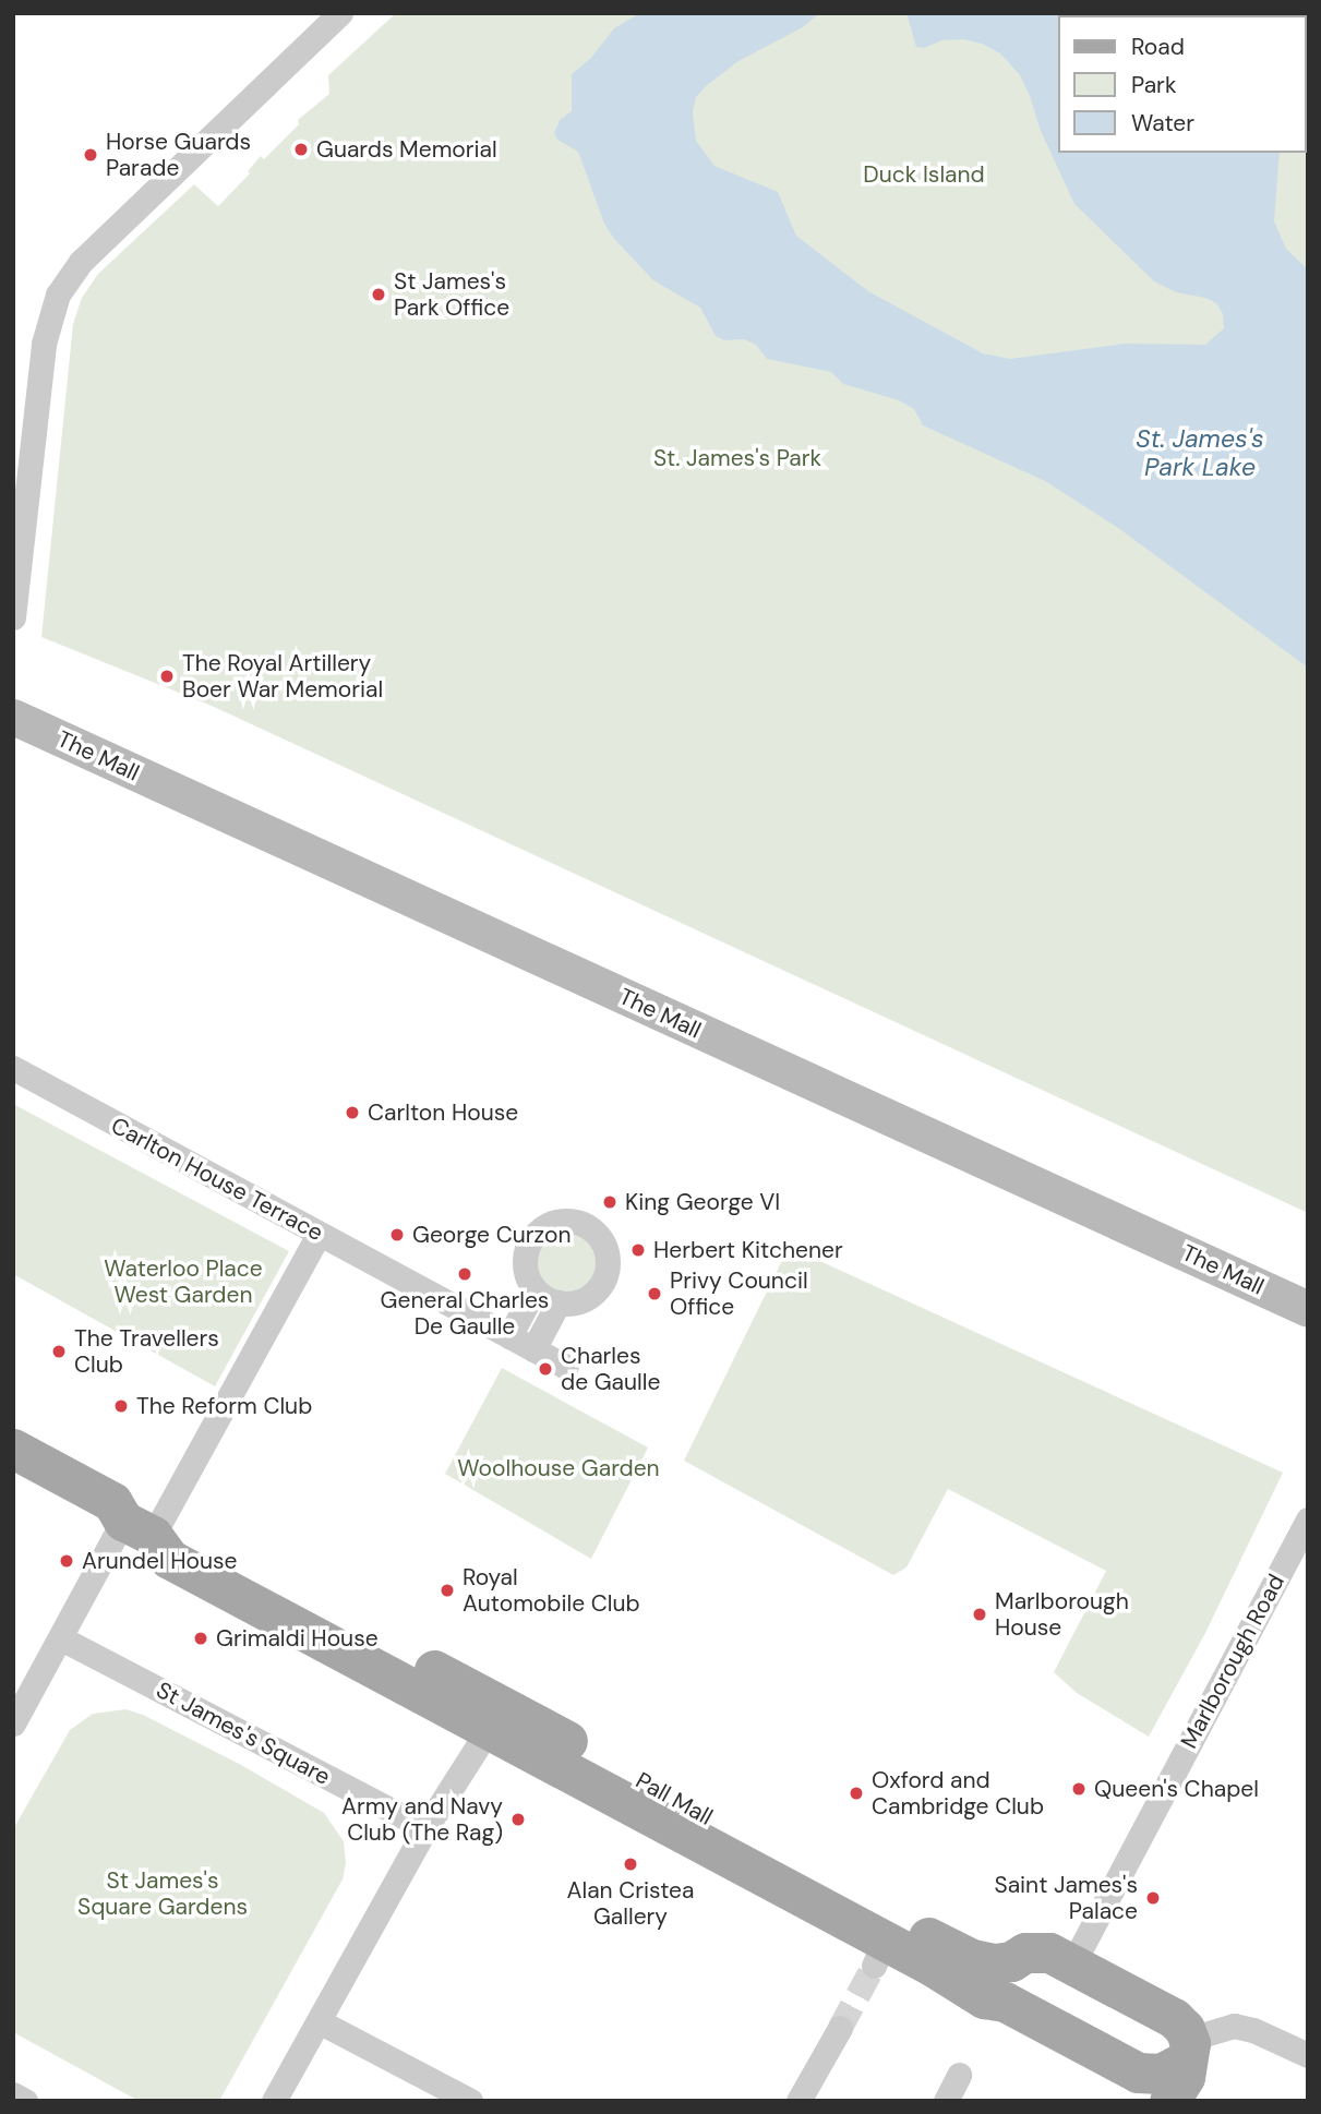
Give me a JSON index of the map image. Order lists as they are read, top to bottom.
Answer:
{
  "streets": {
    "main road": ["Pall Mall"],
    "street": [
      "The Mall",
      "Carlton House Terrace",
      "Marlborough Road",
      "St James's Square"
    ]
  },
  "crossings": [
    ["Marlborough Road", "Pall Mall"]
  ],
  "water": ["St. James's Park Lake"],
  "parks": [
    "Duck Island",
    "St. James's Park",
    "Waterloo Place West Garden",
    "Woolhouse Garden",
    "St James's Square Gardens"
  ],
  "places": [
    "Guards Memorial",
    "Horse Guards Parade",
    "St James's Park Office",
    "The Royal Artillery Boer War Memorial",
    "Carlton House",
    "King George VI",
    "George Curzon",
    "Herbert Kitchener",
    "General Charles De Gaulle",
    "Privy Council Office",
    "The Travellers Club",
    "Charles de Gaulle",
    "The Reform Club",
    "Arundel House",
    "Royal Automobile Club",
    "Marlborough House",
    "Grimaldi House",
    "Queen's Chapel",
    "Oxford and Cambridge Club",
    "Army and Navy Club (The Rag)",
    "Alan Cristea Gallery",
    "Saint James's Palace"
  ],
  "legend": ["Road", "Park", "Water"]
}
